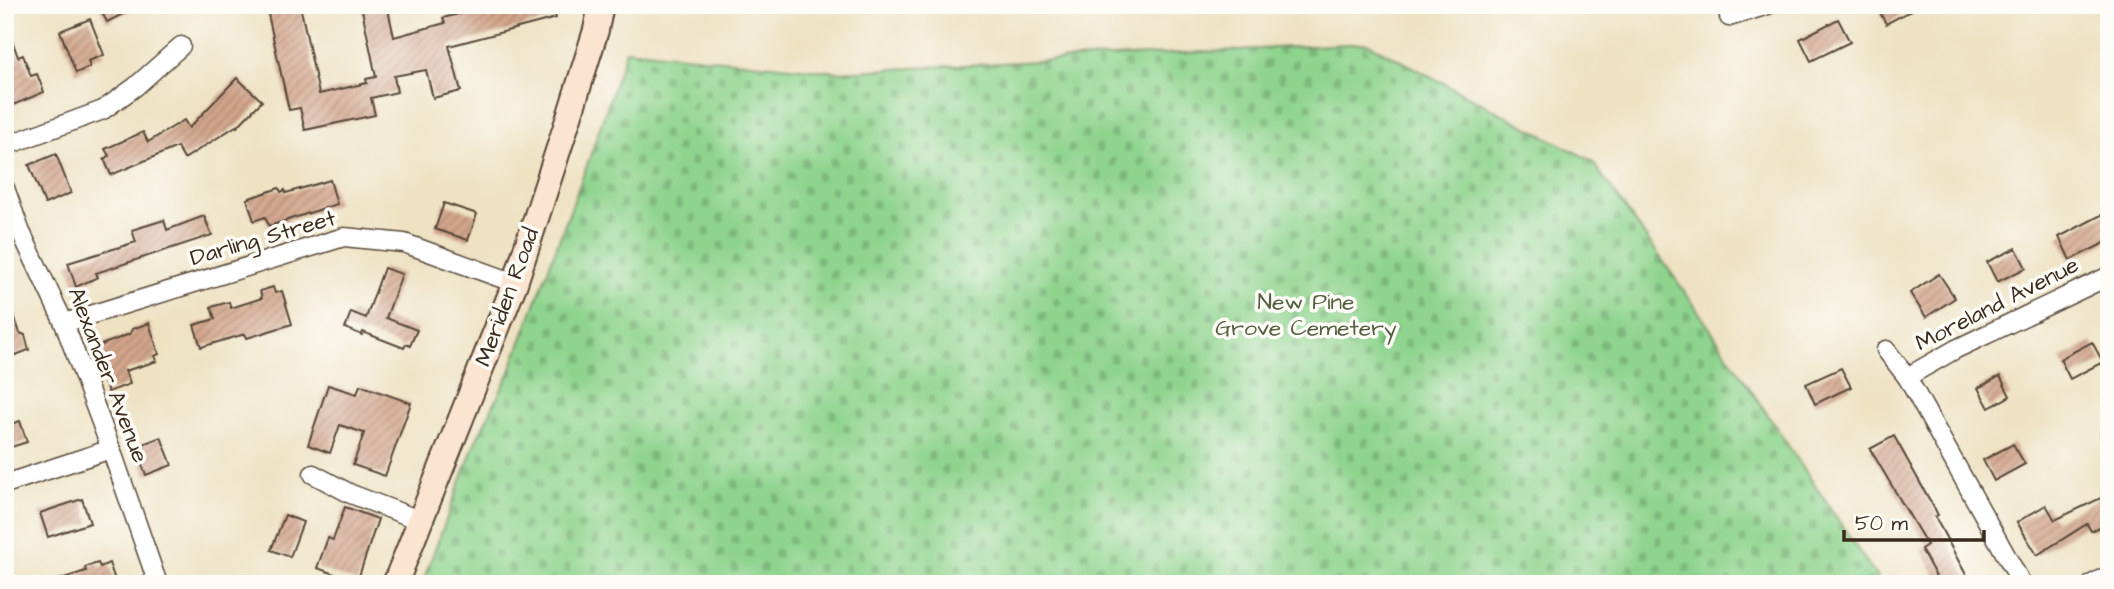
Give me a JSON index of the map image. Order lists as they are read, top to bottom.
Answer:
{
  "streets": {
    "main road": ["Meriden Road"],
    "street": ["Darling Street", "Moreland Avenue", "Alexander Avenue"]
  },
  "crossings": [
    ["Darling Street", "Meriden Road"],
    ["Darling Street", "Alexander Avenue"]
  ],
  "parks": ["New Pine Grove Cemetery"],
  "scale_bar": "50 m"
}
